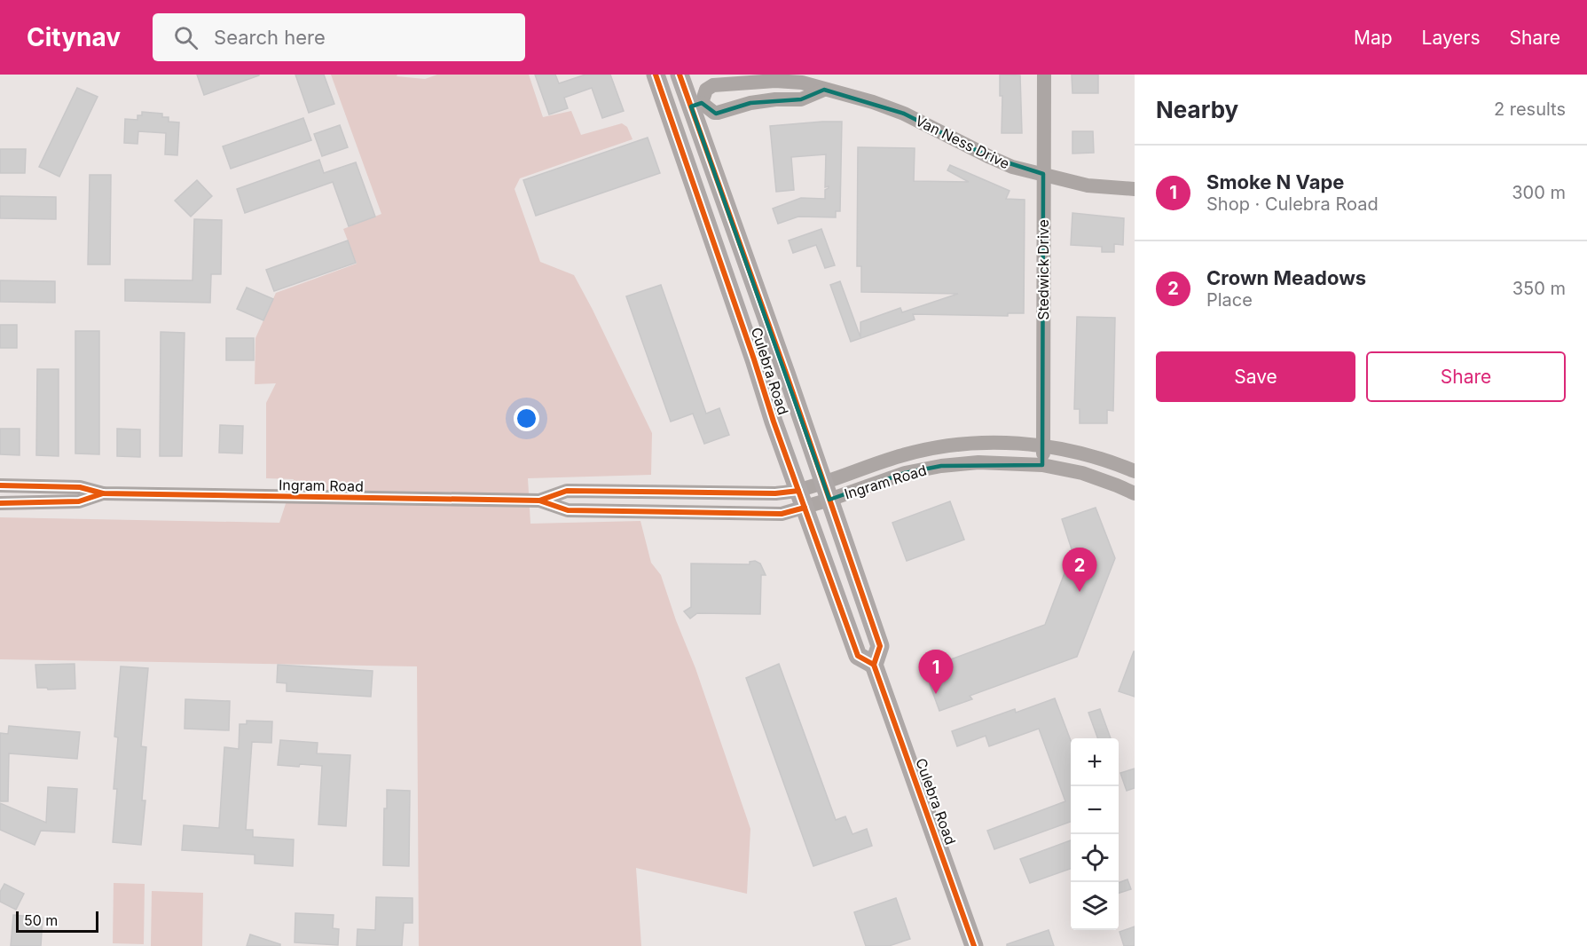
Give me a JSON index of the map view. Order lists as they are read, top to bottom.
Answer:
{
  "streets": {
    "main road": ["Culebra Road"],
    "street": ["Van Ness Drive", "Stedwick Drive", "Ingram Road"]
  },
  "crossings": [
    ["Van Ness Drive", "Stedwick Drive"],
    ["Van Ness Drive", "Culebra Road"],
    ["Stedwick Drive", "Ingram Road"],
    ["Culebra Road", "Ingram Road"]
  ],
  "scale_bar": "50 m",
  "page": {
    "header": "Citynav",
    "search": "Search here",
    "nav": ["Map", "Layers", "Share"],
    "heading": ["Nearby", "2 results"],
    "list": [
      {
        "mark": "1",
        "name": "Smoke N Vape",
        "note": "Shop · Culebra Road",
        "value": "300 m"
      },
      {
        "mark": "2",
        "name": "Crown Meadows",
        "note": "Place",
        "value": "350 m"
      }
    ],
    "buttons": ["Save", "Share"],
    "pins": ["2", "1"],
    "map_buttons": ["+", "−"],
    "scale": "50 m"
  }
}
